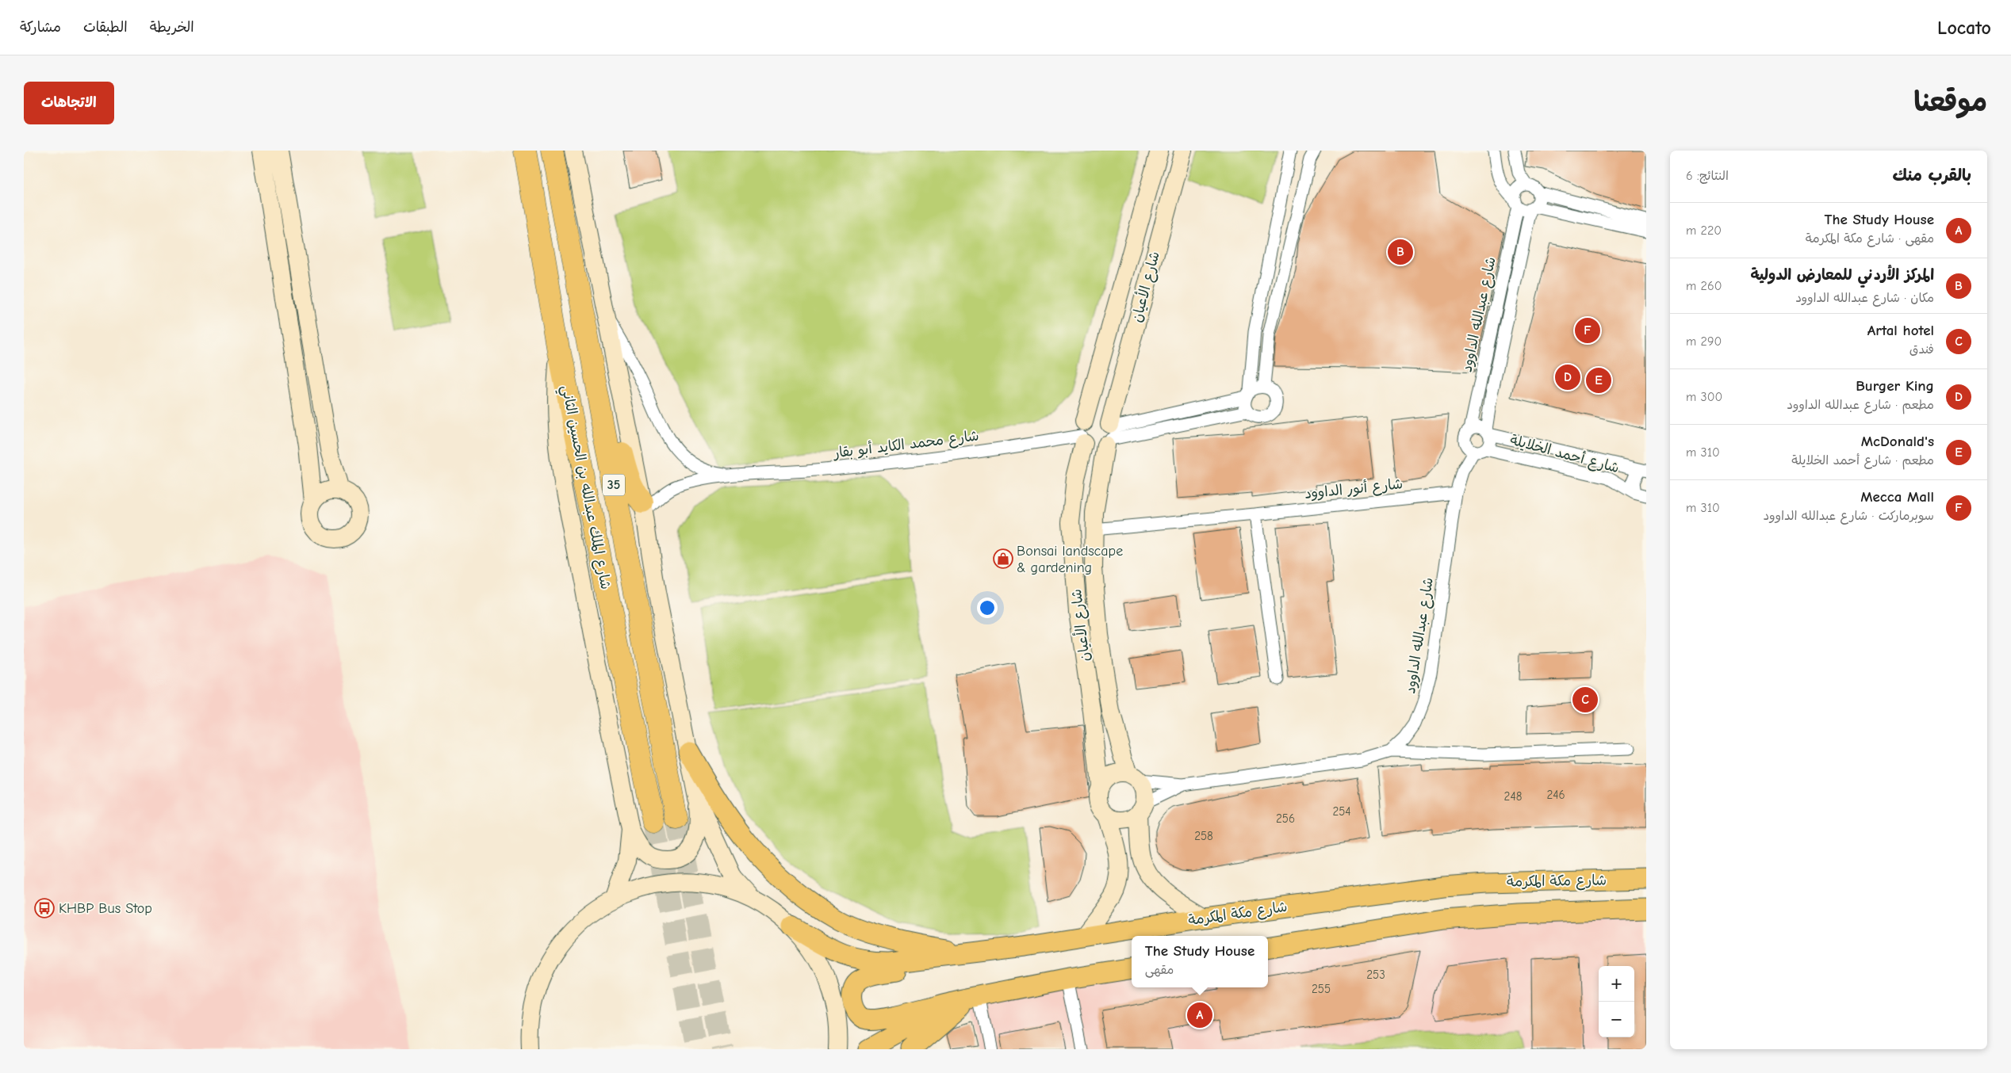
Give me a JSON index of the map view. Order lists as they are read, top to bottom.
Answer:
{
  "streets": {
    "highway": ["35", "شارع الملك عبدالله بن الحسين الثاني"],
    "main road": ["شارع مكة المكرمة"],
    "street": [
      "شارع الأعيان",
      "شارع عبدالله الداوود",
      "شارع محمد الكايد أبو بقار",
      "شارع أحمد الخلايلة",
      "شارع أنور الداوود"
    ]
  },
  "crossings": [
    ["شارع الأعيان", "شارع عبدالله الداوود"],
    ["شارع الأعيان", "شارع محمد الكايد أبو بقار"],
    ["شارع الأعيان", "شارع أنور الداوود"],
    ["شارع عبدالله الداوود", "شارع أحمد الخلايلة"],
    ["شارع عبدالله الداوود", "شارع أنور الداوود"]
  ],
  "places": {
    "shop": ["Bonsai landscape & gardening"],
    "bus stop": ["KHBP Bus Stop"]
  },
  "house_numbers": [
    "246",
    "248",
    "254",
    "256",
    "258",
    "253",
    "255"
  ],
  "page": {
    "header": "Locato",
    "nav": ["الخريطة", "الطبقات", "مشاركة"],
    "title": "موقعنا",
    "buttons": "الاتجاهات",
    "heading": ["بالقرب منك", "النتائج: 6"],
    "list": [
      {
        "mark": "A",
        "name": "The Study House",
        "note": "مقهى · شارع مكة المكرمة",
        "value": "220 m"
      },
      {
        "mark": "B",
        "name": "المركز الأردني للمعارض الدولية",
        "note": "مكان · شارع عبدالله الداوود",
        "value": "260 m"
      },
      {
        "mark": "C",
        "name": "Artal hotel",
        "note": "فندق",
        "value": "290 m"
      },
      {
        "mark": "D",
        "name": "Burger King",
        "note": "مطعم · شارع عبدالله الداوود",
        "value": "300 m"
      },
      {
        "mark": "E",
        "name": "McDonald's",
        "note": "مطعم · شارع أحمد الخلايلة",
        "value": "310 m"
      },
      {
        "mark": "F",
        "name": "Mecca Mall",
        "note": "سوبرماركت · شارع عبدالله الداوود",
        "value": "310 m"
      }
    ],
    "pins": [
      "B",
      "F",
      "D",
      "E",
      "C",
      "A"
    ],
    "popup": ["The Study House", "مقهى"],
    "map_buttons": ["+", "−"]
  }
}
